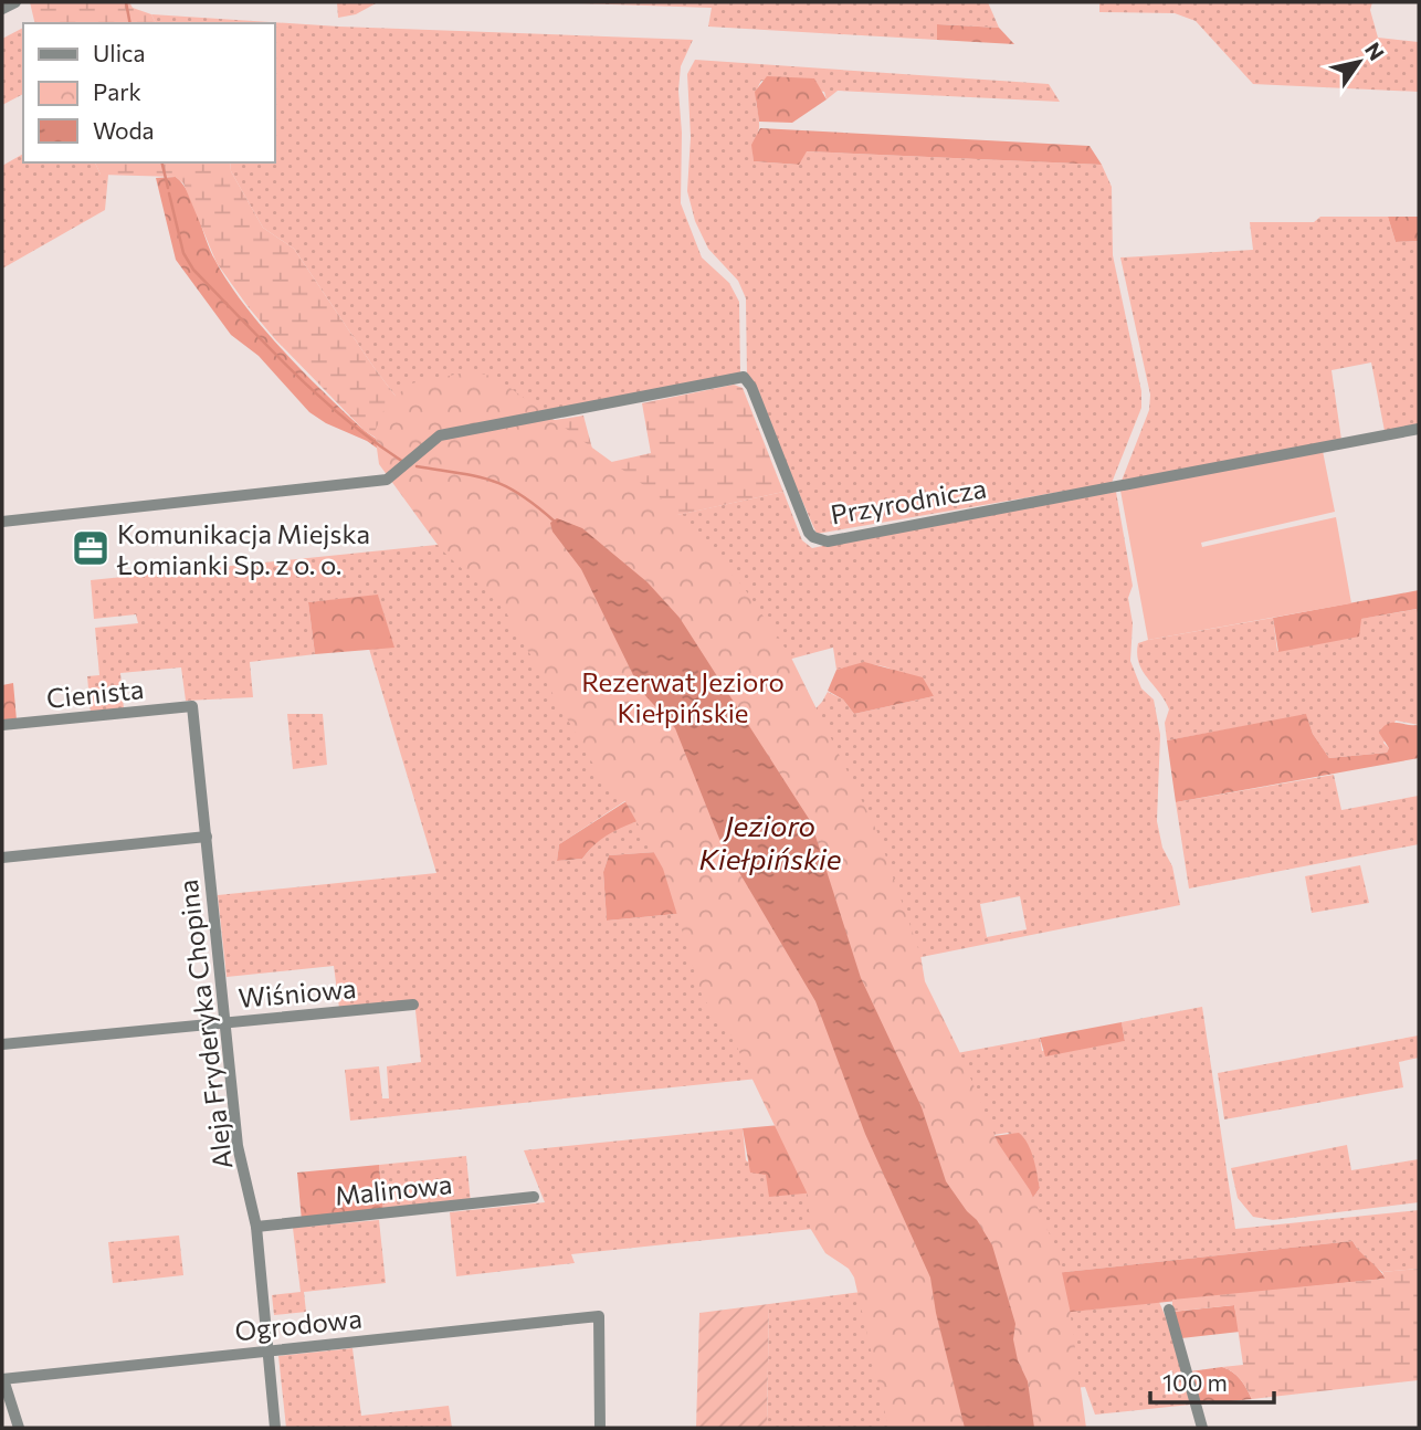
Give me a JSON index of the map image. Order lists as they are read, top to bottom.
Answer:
{
  "streets": {
    "street": [
      "Przyrodnicza",
      "Cienista",
      "Wiśniowa",
      "Aleja Fryderyka Chopina",
      "Malinowa",
      "Ogrodowa"
    ]
  },
  "crossings": [
    ["Cienista", "Aleja Fryderyka Chopina"],
    ["Wiśniowa", "Aleja Fryderyka Chopina"],
    ["Aleja Fryderyka Chopina", "Malinowa"],
    ["Aleja Fryderyka Chopina", "Ogrodowa"]
  ],
  "water": ["Jezioro Kiełpińskie"],
  "parks": ["Rezerwat Jezioro Kiełpińskie"],
  "places": {
    "office": ["Komunikacja Miejska Łomianki Sp. z o. o."]
  },
  "legend": ["Ulica", "Park", "Woda"],
  "scale_bar": "100 m",
  "north": "top right"
}
